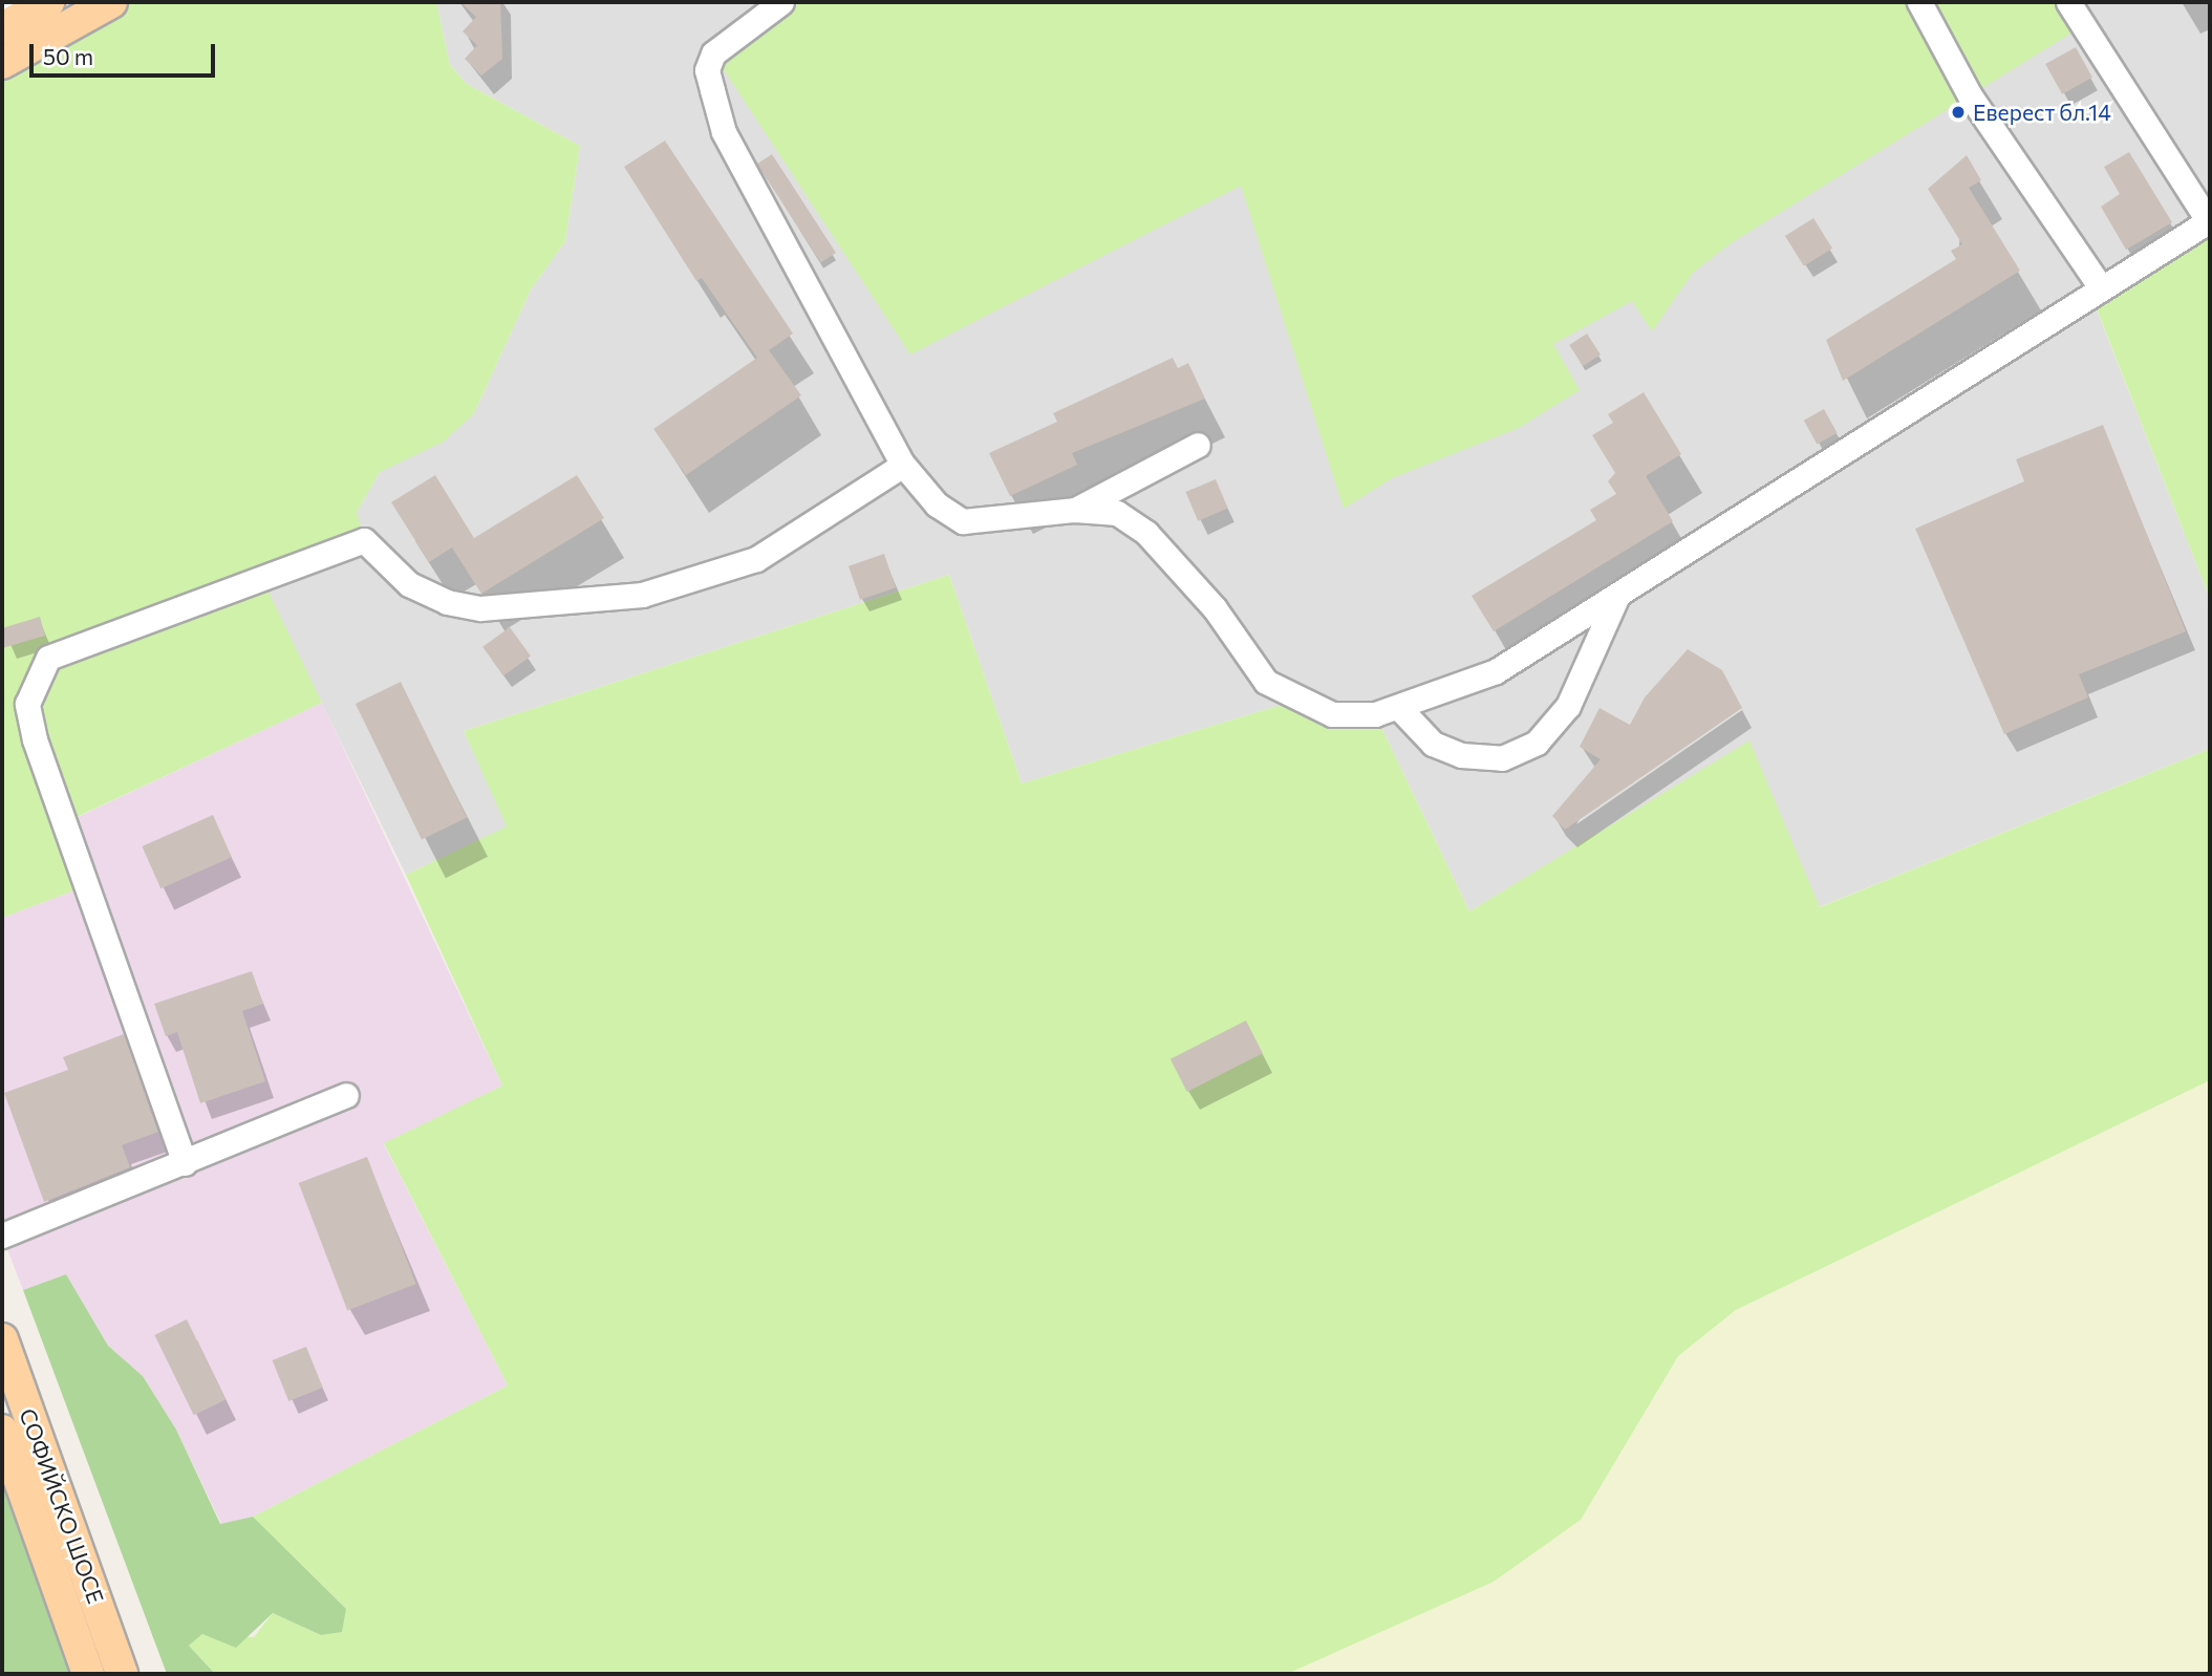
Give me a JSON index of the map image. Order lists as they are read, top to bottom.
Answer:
{
  "streets": {
    "main road": ["СОФИЙСКО ШОСЕ"]
  },
  "places": ["Еверест бл.14"],
  "scale_bar": "50 m"
}
